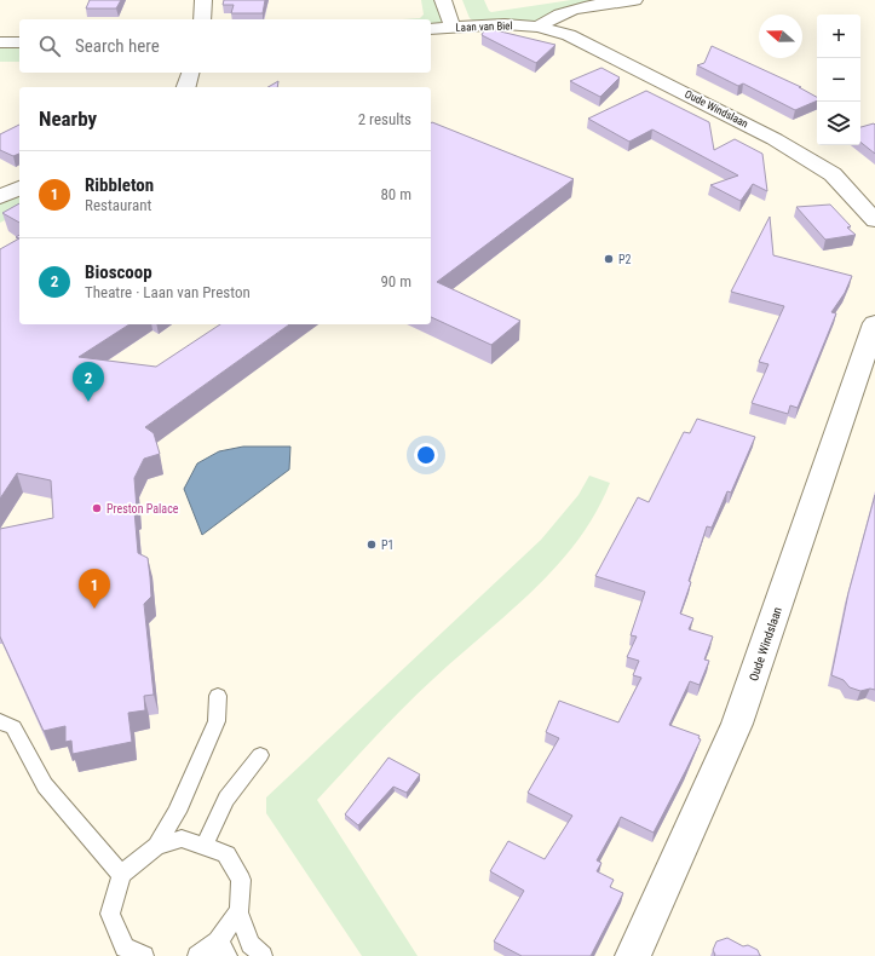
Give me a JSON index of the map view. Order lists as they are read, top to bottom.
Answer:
{
  "streets": {
    "street": ["Laan van Biel", "Oude Windslaan"]
  },
  "crossings": [
    ["Laan van Biel", "Oude Windslaan"]
  ],
  "places": ["P2", "Preston Palace", "P1"],
  "north": "left",
  "page": {
    "map_buttons": ["+", "−"],
    "search": "Search here",
    "heading": ["Nearby", "2 results"],
    "list": [
      {
        "mark": "1",
        "name": "Ribbleton",
        "note": "Restaurant",
        "value": "80 m"
      },
      {
        "mark": "2",
        "name": "Bioscoop",
        "note": "Theatre · Laan van Preston",
        "value": "90 m"
      }
    ],
    "pins": ["2", "1"]
  }
}
